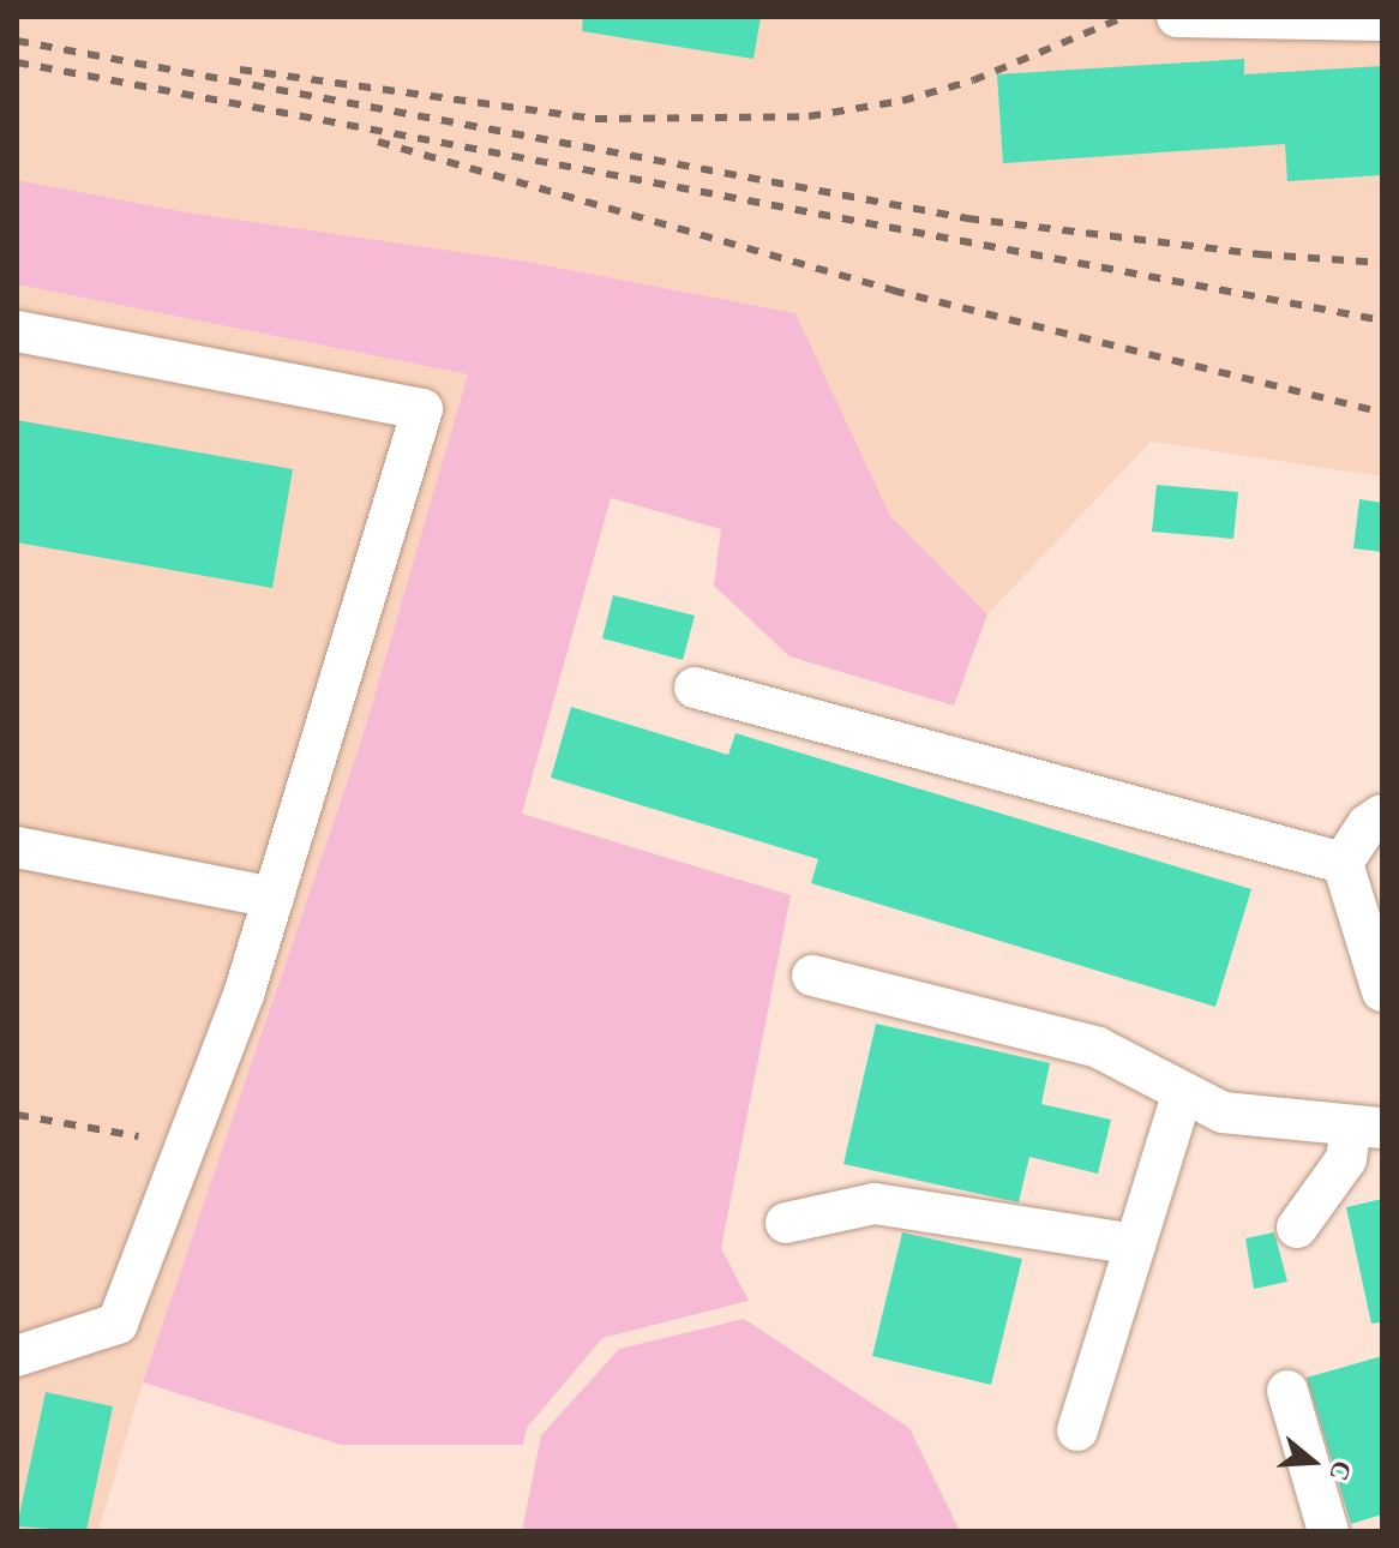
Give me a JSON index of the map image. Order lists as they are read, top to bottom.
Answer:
{
  "north": "right"
}
